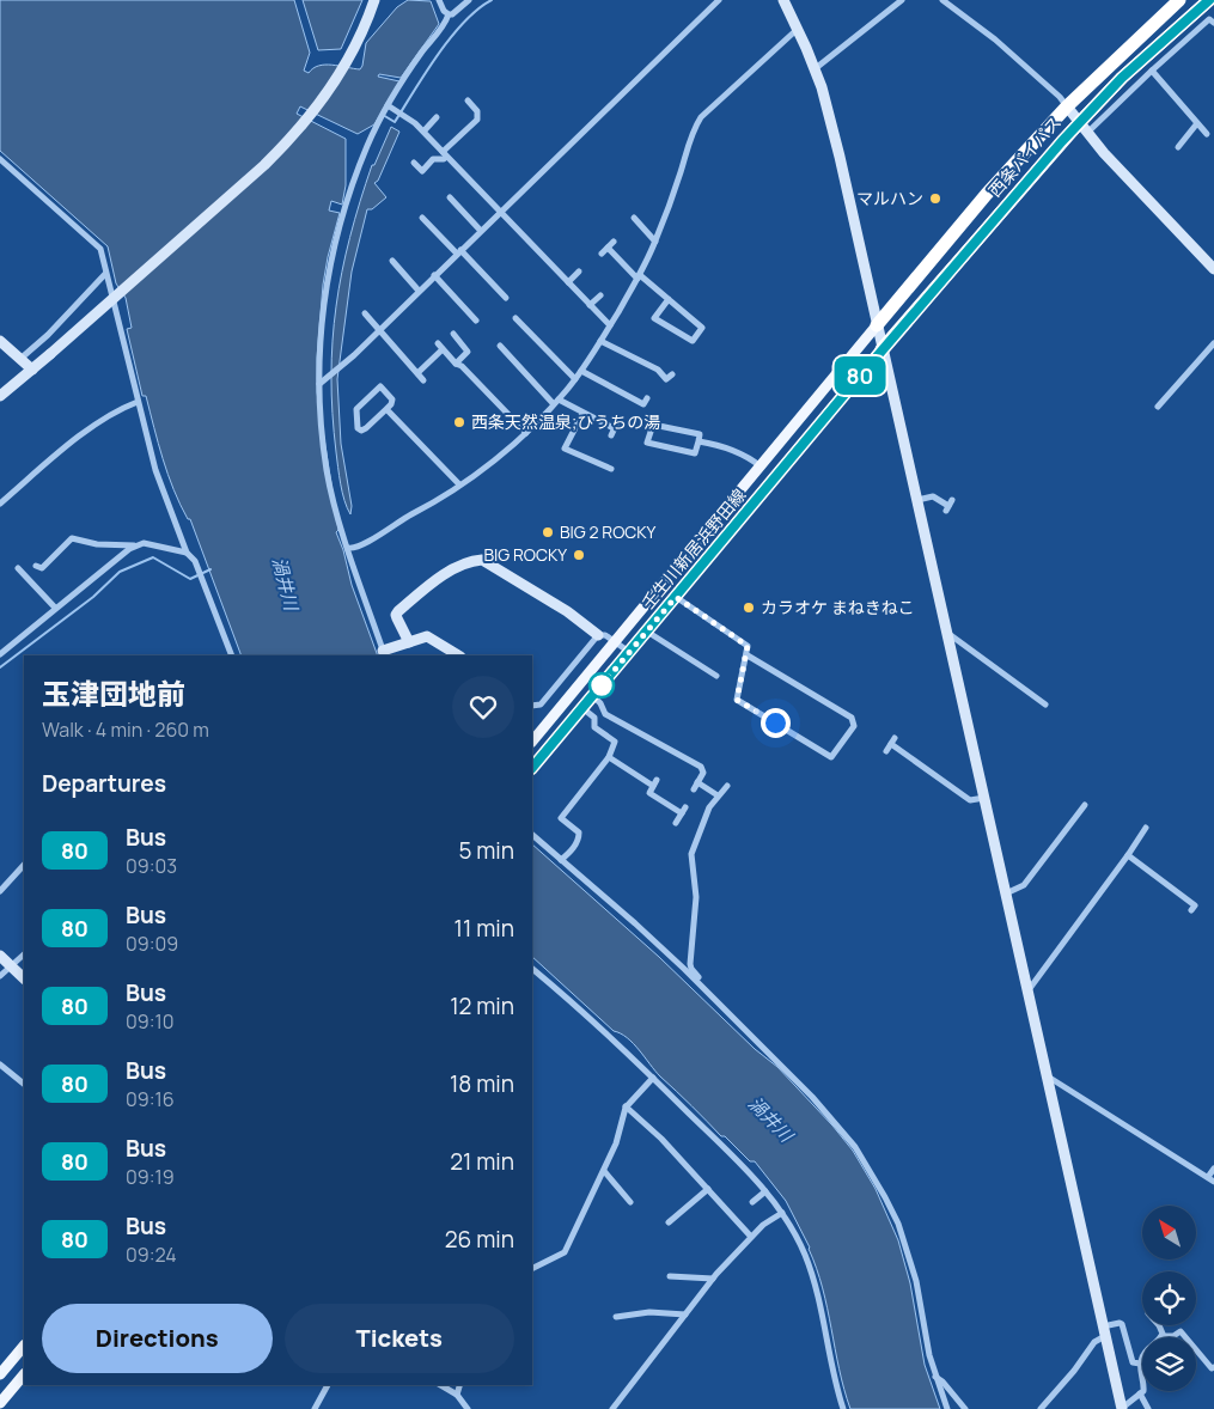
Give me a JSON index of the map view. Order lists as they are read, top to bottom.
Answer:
{
  "streets": {
    "highway": ["西条バイパス"],
    "main road": ["壬生川新居浜野田線"]
  },
  "crossings": [
    ["西条バイパス", "壬生川新居浜野田線"]
  ],
  "water": ["渦井川"],
  "places": [
    "マルハン",
    "西条天然温泉;ひうちの湯",
    "BIG 2 ROCKY",
    "BIG ROCKY",
    "カラオケ まねきねこ"
  ],
  "lines": ["bus line 80"],
  "north": "top left",
  "page": {
    "on_map": "80",
    "heading": [
      ["玉津団地前", "Walk · 4 min · 260 m"],
      "Departures"
    ],
    "list": [
      {
        "mark": "80",
        "name": "Bus",
        "note": "09:03",
        "value": "5 min"
      },
      {
        "mark": "80",
        "name": "Bus",
        "note": "09:09",
        "value": "11 min"
      },
      {
        "mark": "80",
        "name": "Bus",
        "note": "09:10",
        "value": "12 min"
      },
      {
        "mark": "80",
        "name": "Bus",
        "note": "09:16",
        "value": "18 min"
      },
      {
        "mark": "80",
        "name": "Bus",
        "note": "09:19",
        "value": "21 min"
      },
      {
        "mark": "80",
        "name": "Bus",
        "note": "09:24",
        "value": "26 min"
      }
    ],
    "buttons": ["Directions", "Tickets"]
  }
}
